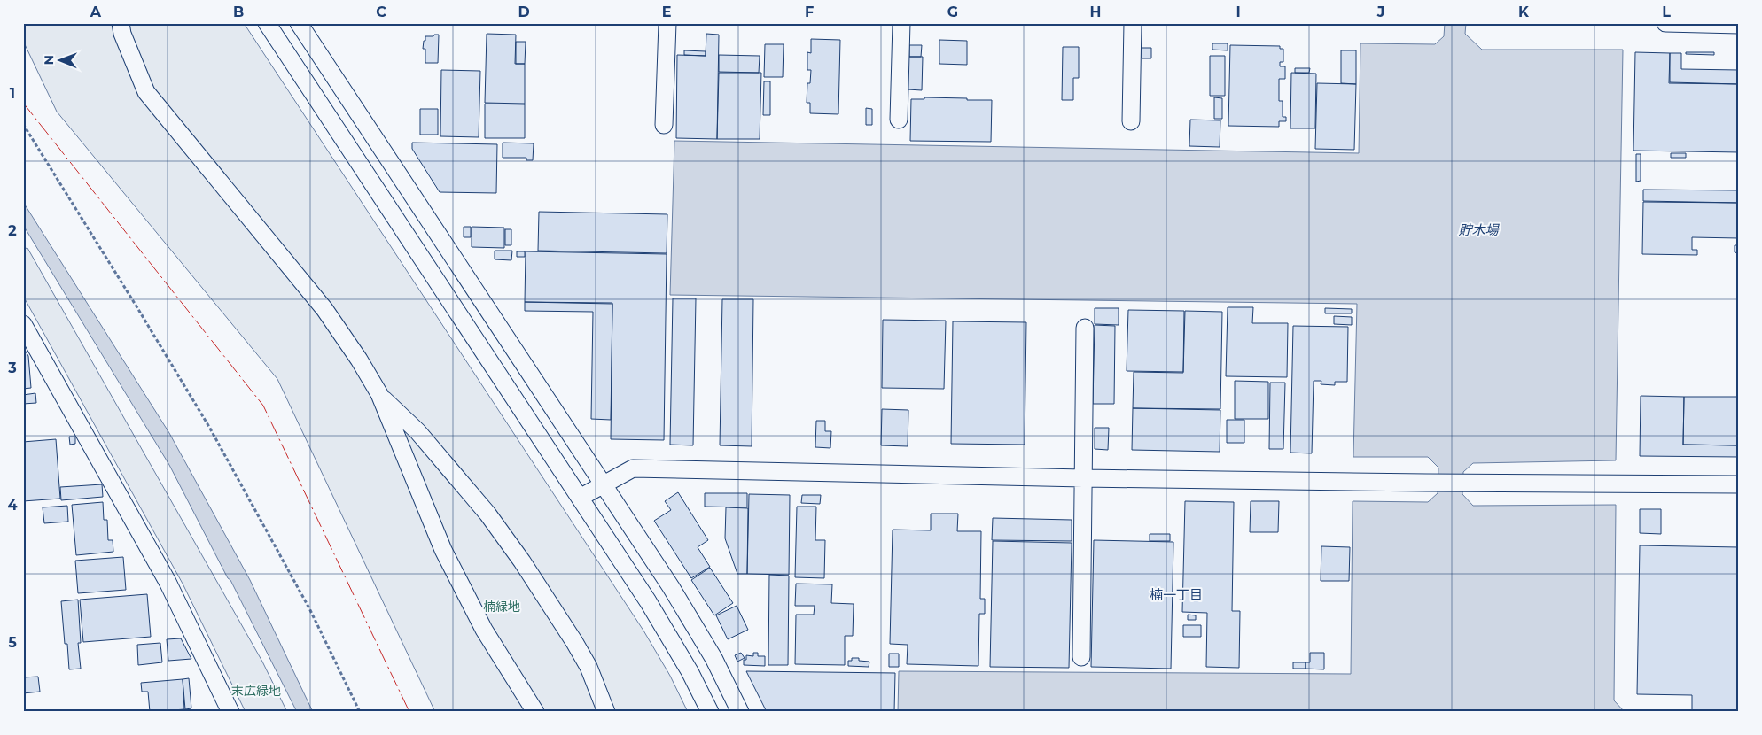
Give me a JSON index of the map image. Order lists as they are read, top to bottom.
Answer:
{
  "districts": ["楠一丁目"],
  "water": ["貯木場"],
  "parks": ["楠緑地", "末広緑地"],
  "north": "left",
  "grid": {
    "columns": [
      "A",
      "B",
      "C",
      "D",
      "E",
      "F",
      "G",
      "H",
      "I",
      "J",
      "K",
      "L"
    ],
    "rows": [
      "1",
      "2",
      "3",
      "4",
      "5"
    ]
  }
}
